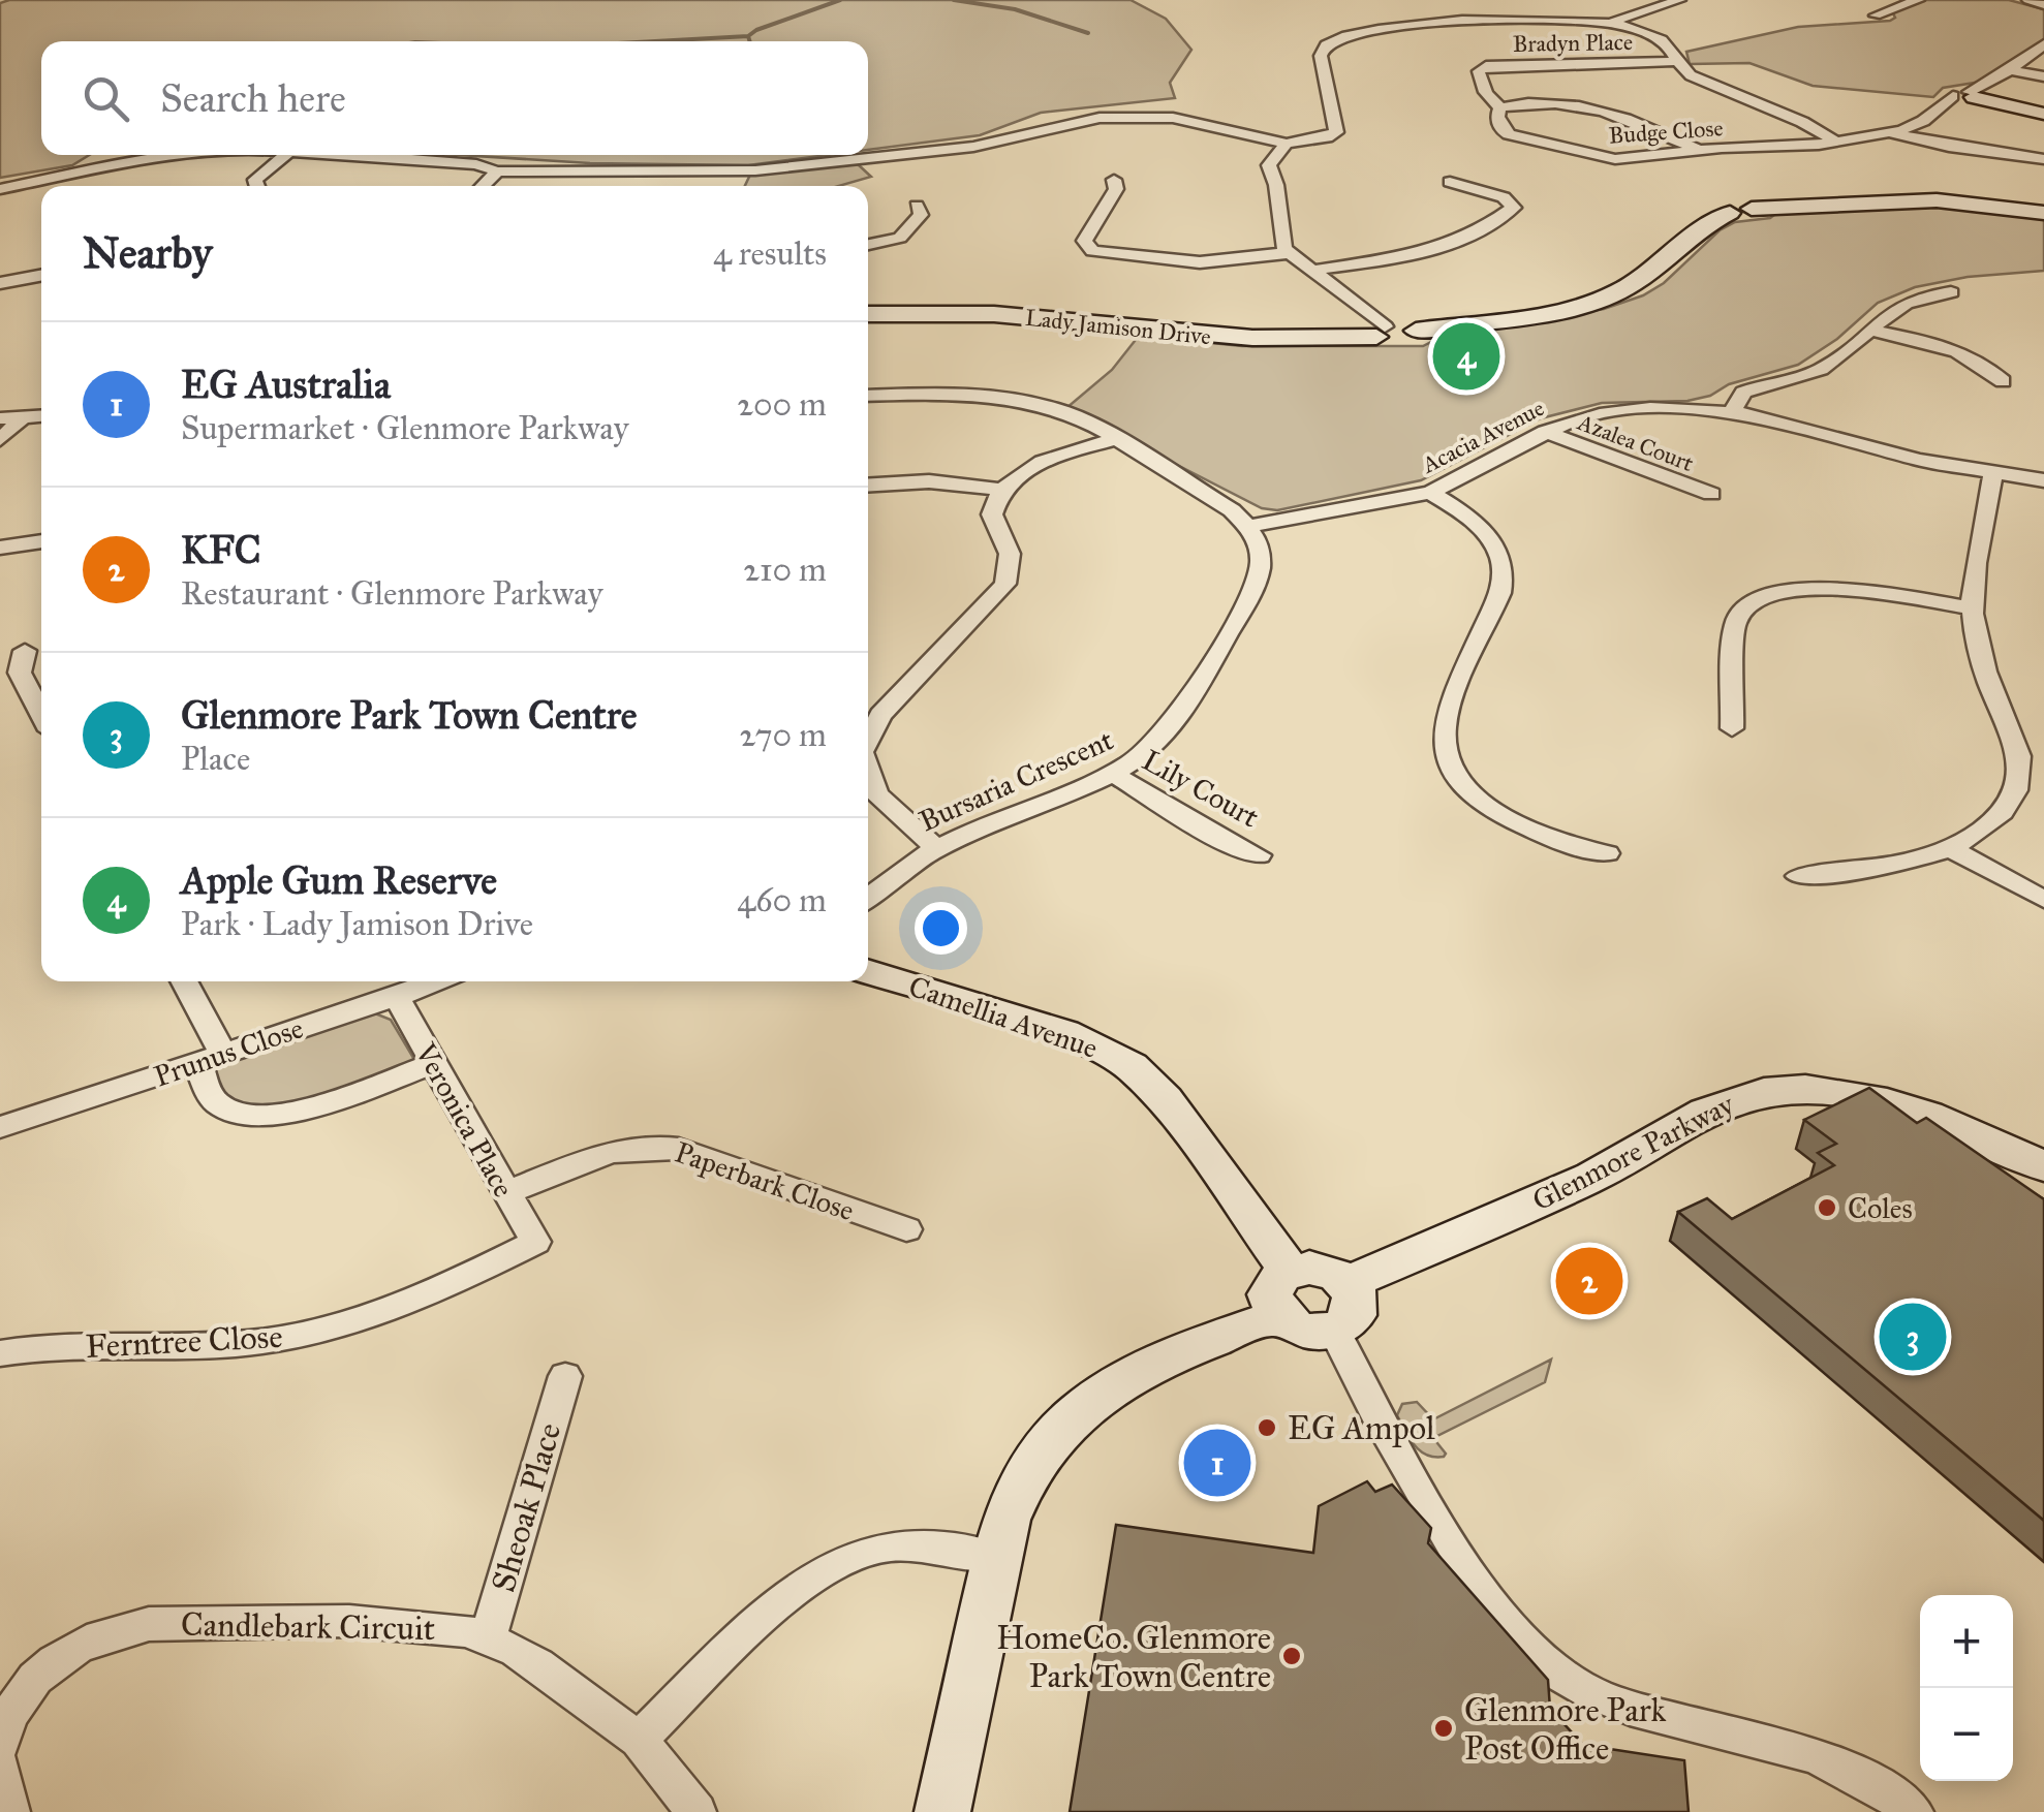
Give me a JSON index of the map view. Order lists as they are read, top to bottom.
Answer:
{
  "streets": {
    "street": [
      "Bradyn Place",
      "Budge Close",
      "Lady Jamison Drive",
      "Acacia Avenue",
      "Azalea Court",
      "Bursaria Crescent",
      "Lily Court",
      "Camellia Avenue",
      "Prunus Close",
      "Veronica Place",
      "Glenmore Parkway",
      "Paperbark Close",
      "Ferntree Close",
      "Sheoak Place",
      "Candlebark Circuit"
    ]
  },
  "crossings": [
    ["Bradyn Place", "Budge Close"],
    ["Acacia Avenue", "Azalea Court"],
    ["Acacia Avenue", "Bursaria Crescent"],
    ["Bursaria Crescent", "Lily Court"],
    ["Camellia Avenue", "Glenmore Parkway"],
    ["Prunus Close", "Veronica Place"],
    ["Veronica Place", "Paperbark Close"],
    ["Veronica Place", "Ferntree Close"],
    ["Sheoak Place", "Candlebark Circuit"]
  ],
  "places": [
    "Coles",
    "EG Ampol",
    "HomeCo. Glenmore Park Town Centre",
    "Glenmore Park Post Office"
  ],
  "page": {
    "search": "Search here",
    "heading": ["Nearby", "4 results"],
    "pins": [
      "4",
      "2",
      "3",
      "1"
    ],
    "list": [
      {
        "mark": "1",
        "name": "EG Australia",
        "note": "Supermarket · Glenmore Parkway",
        "value": "200 m"
      },
      {
        "mark": "2",
        "name": "KFC",
        "note": "Restaurant · Glenmore Parkway",
        "value": "210 m"
      },
      {
        "mark": "3",
        "name": "Glenmore Park Town Centre",
        "note": "Place",
        "value": "270 m"
      },
      {
        "mark": "4",
        "name": "Apple Gum Reserve",
        "note": "Park · Lady Jamison Drive",
        "value": "460 m"
      }
    ],
    "map_buttons": ["+", "−"]
  }
}
